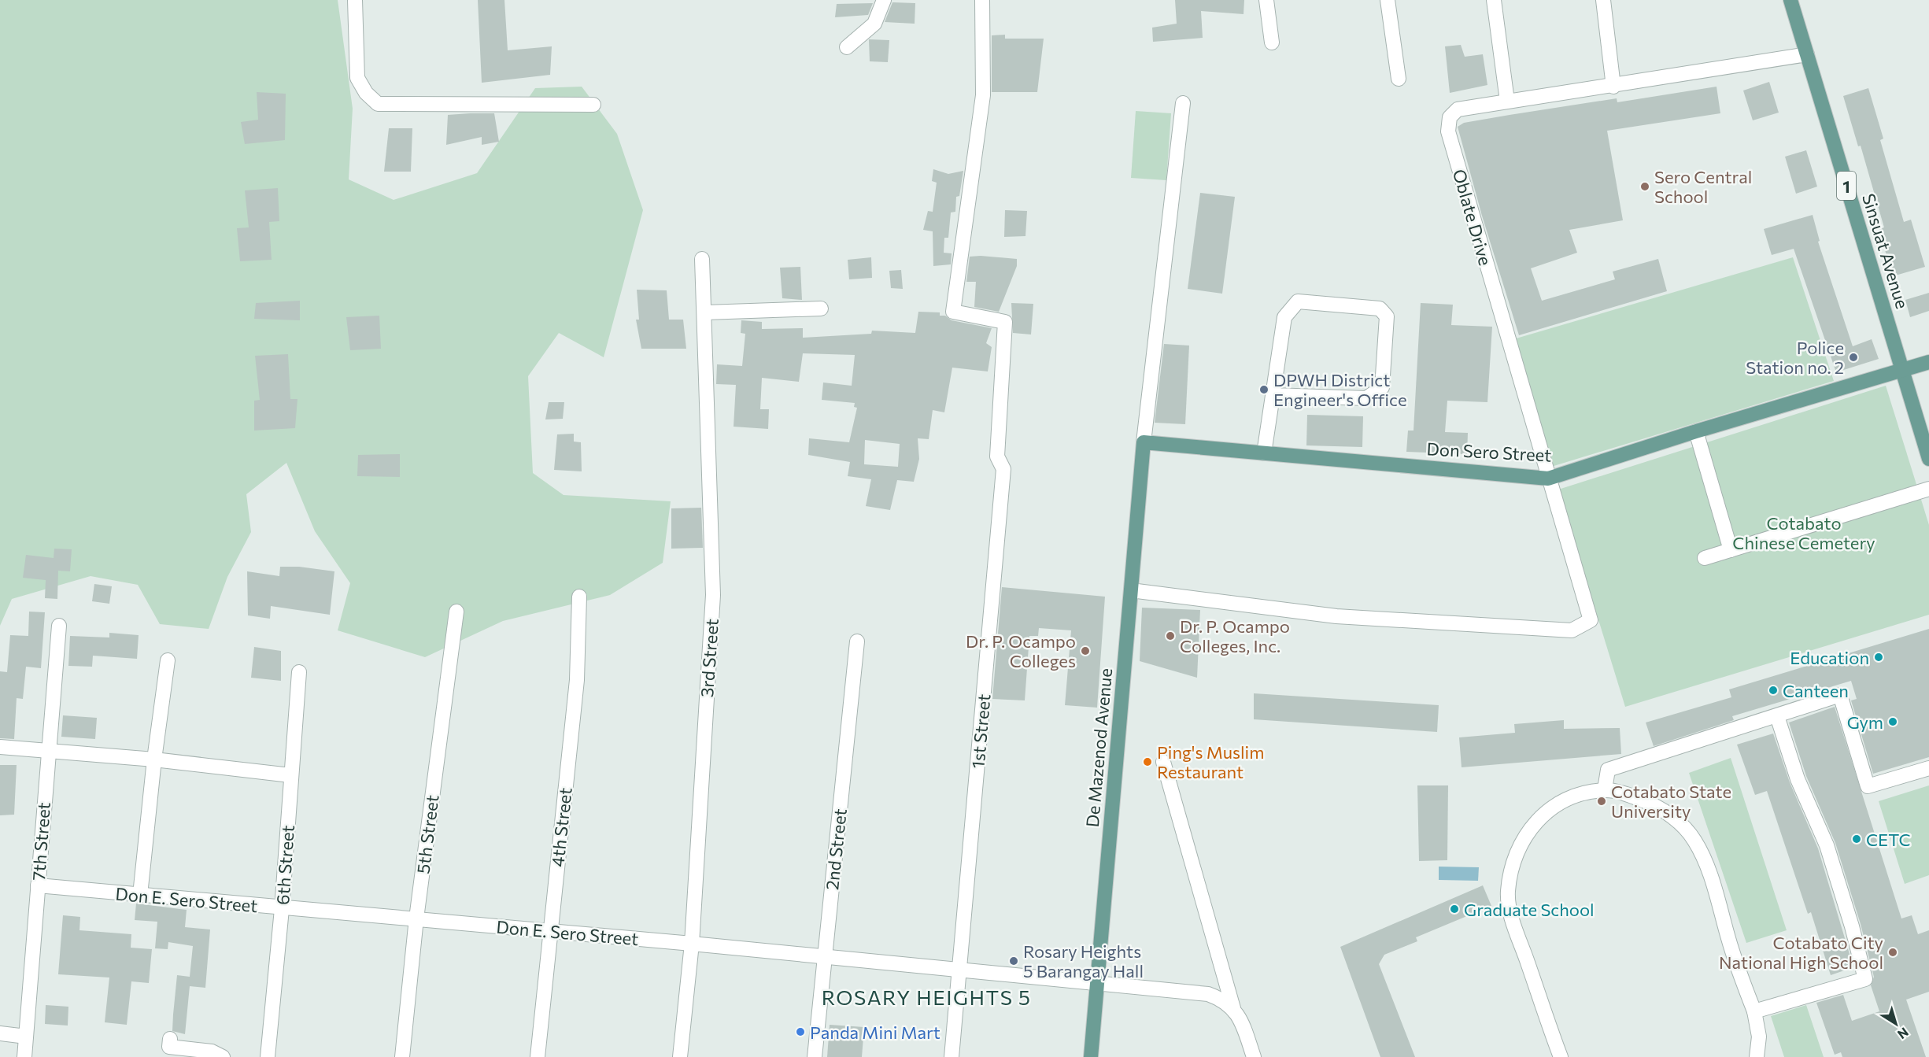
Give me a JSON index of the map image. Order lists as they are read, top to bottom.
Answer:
{
  "streets": {
    "main road": [
      "1",
      "Sinsuat Avenue",
      "Don Sero Street",
      "De Mazenod Avenue"
    ],
    "street": [
      "Oblate Drive",
      "3rd Street",
      "1st Street",
      "4th Street",
      "5th Street",
      "7th Street",
      "2nd Street",
      "6th Street",
      "Don E. Sero Street"
    ]
  },
  "crossings": [
    ["Oblate Drive", "Sinsuat Avenue"],
    ["Oblate Drive", "Don Sero Street"],
    ["Oblate Drive", "De Mazenod Avenue"],
    ["Sinsuat Avenue", "Don Sero Street"],
    ["Don Sero Street", "De Mazenod Avenue"],
    ["3rd Street", "Don E. Sero Street"],
    ["1st Street", "Don E. Sero Street"],
    ["De Mazenod Avenue", "Don E. Sero Street"],
    ["4th Street", "Don E. Sero Street"],
    ["5th Street", "Don E. Sero Street"],
    ["7th Street", "Don E. Sero Street"],
    ["2nd Street", "Don E. Sero Street"],
    ["6th Street", "Don E. Sero Street"]
  ],
  "districts": ["ROSARY HEIGHTS 5"],
  "parks": ["Cotabato Chinese Cemetery"],
  "places": [
    "Sero Central School",
    "Police Station no. 2",
    "DPWH District Engineer's Office",
    "Dr. P. Ocampo Colleges, Inc.",
    "Dr. P. Ocampo Colleges",
    "Education",
    "Canteen",
    "Gym",
    "Ping's Muslim Restaurant",
    "Cotabato State University",
    "CETC",
    "Graduate School",
    "Cotabato City National High School",
    "Rosary Heights 5 Barangay Hall",
    "Panda Mini Mart"
  ],
  "north": "bottom right"
}
